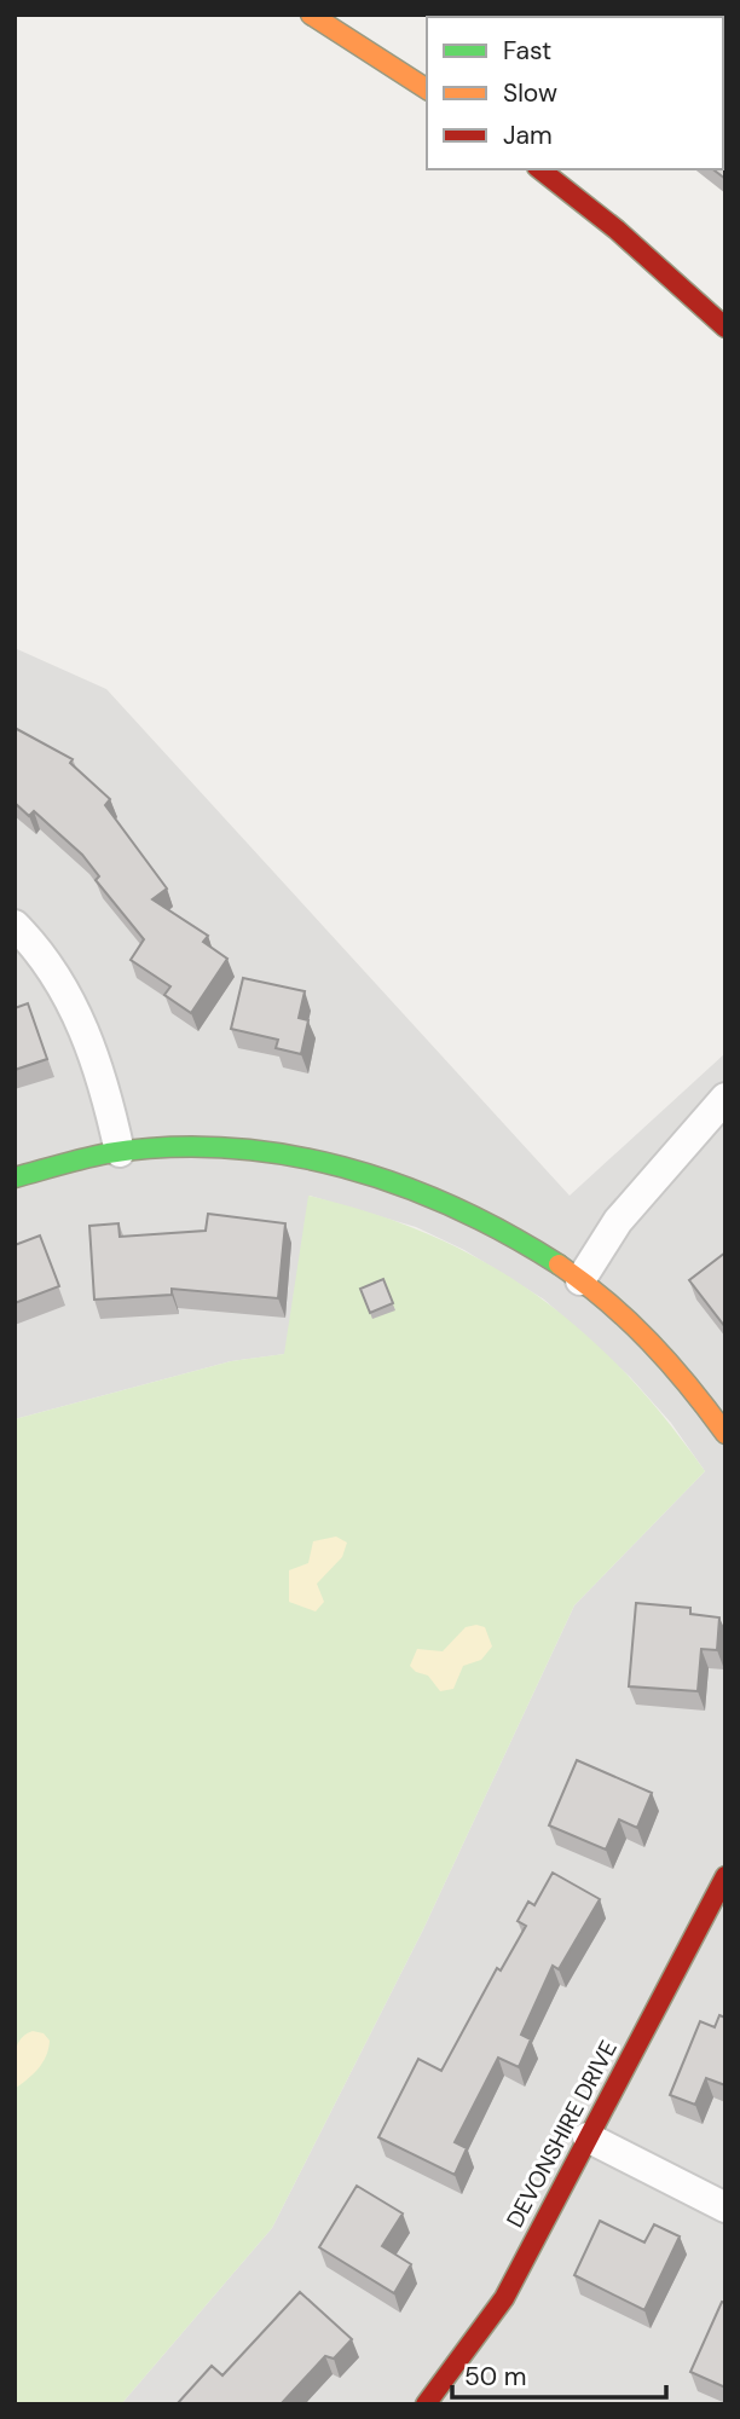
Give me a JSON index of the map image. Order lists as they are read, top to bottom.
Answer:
{
  "streets": {
    "street": ["DEVONSHIRE DRIVE"]
  },
  "legend": ["Fast", "Slow", "Jam"],
  "scale_bar": "50 m"
}
